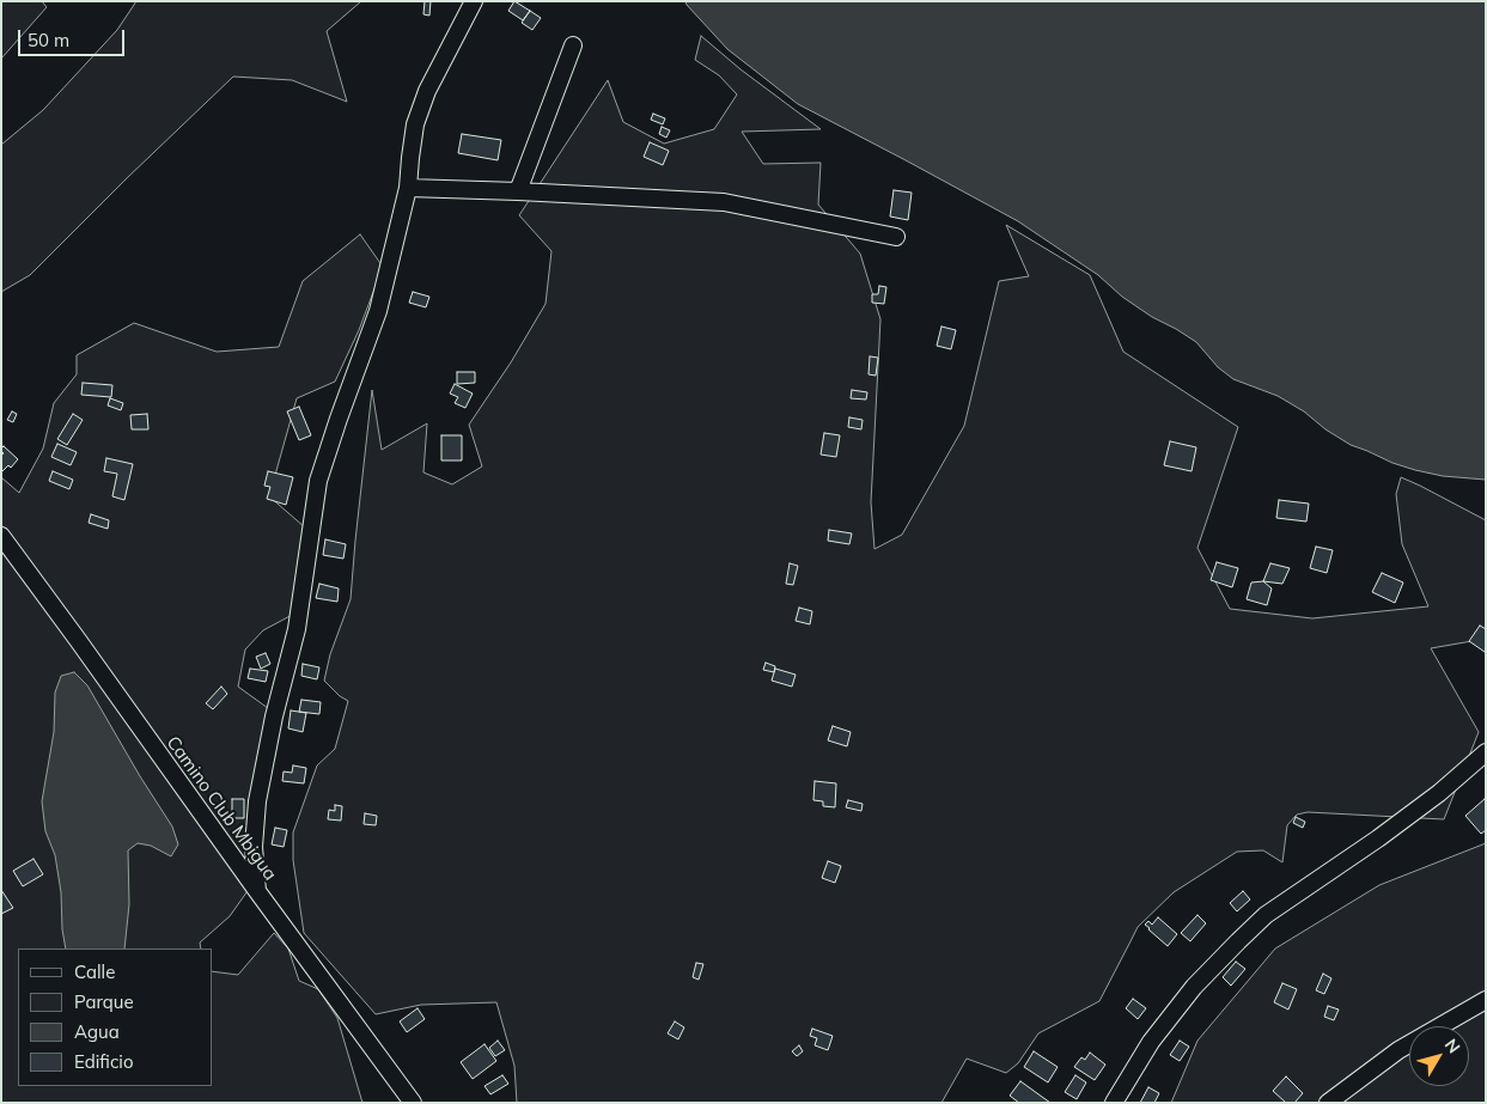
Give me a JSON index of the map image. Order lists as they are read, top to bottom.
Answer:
{
  "streets": {
    "street": ["Camino Club Mbigua"]
  },
  "legend": [
    "Calle",
    "Parque",
    "Agua",
    "Edificio"
  ],
  "scale_bar": "50 m",
  "north": "top right"
}
